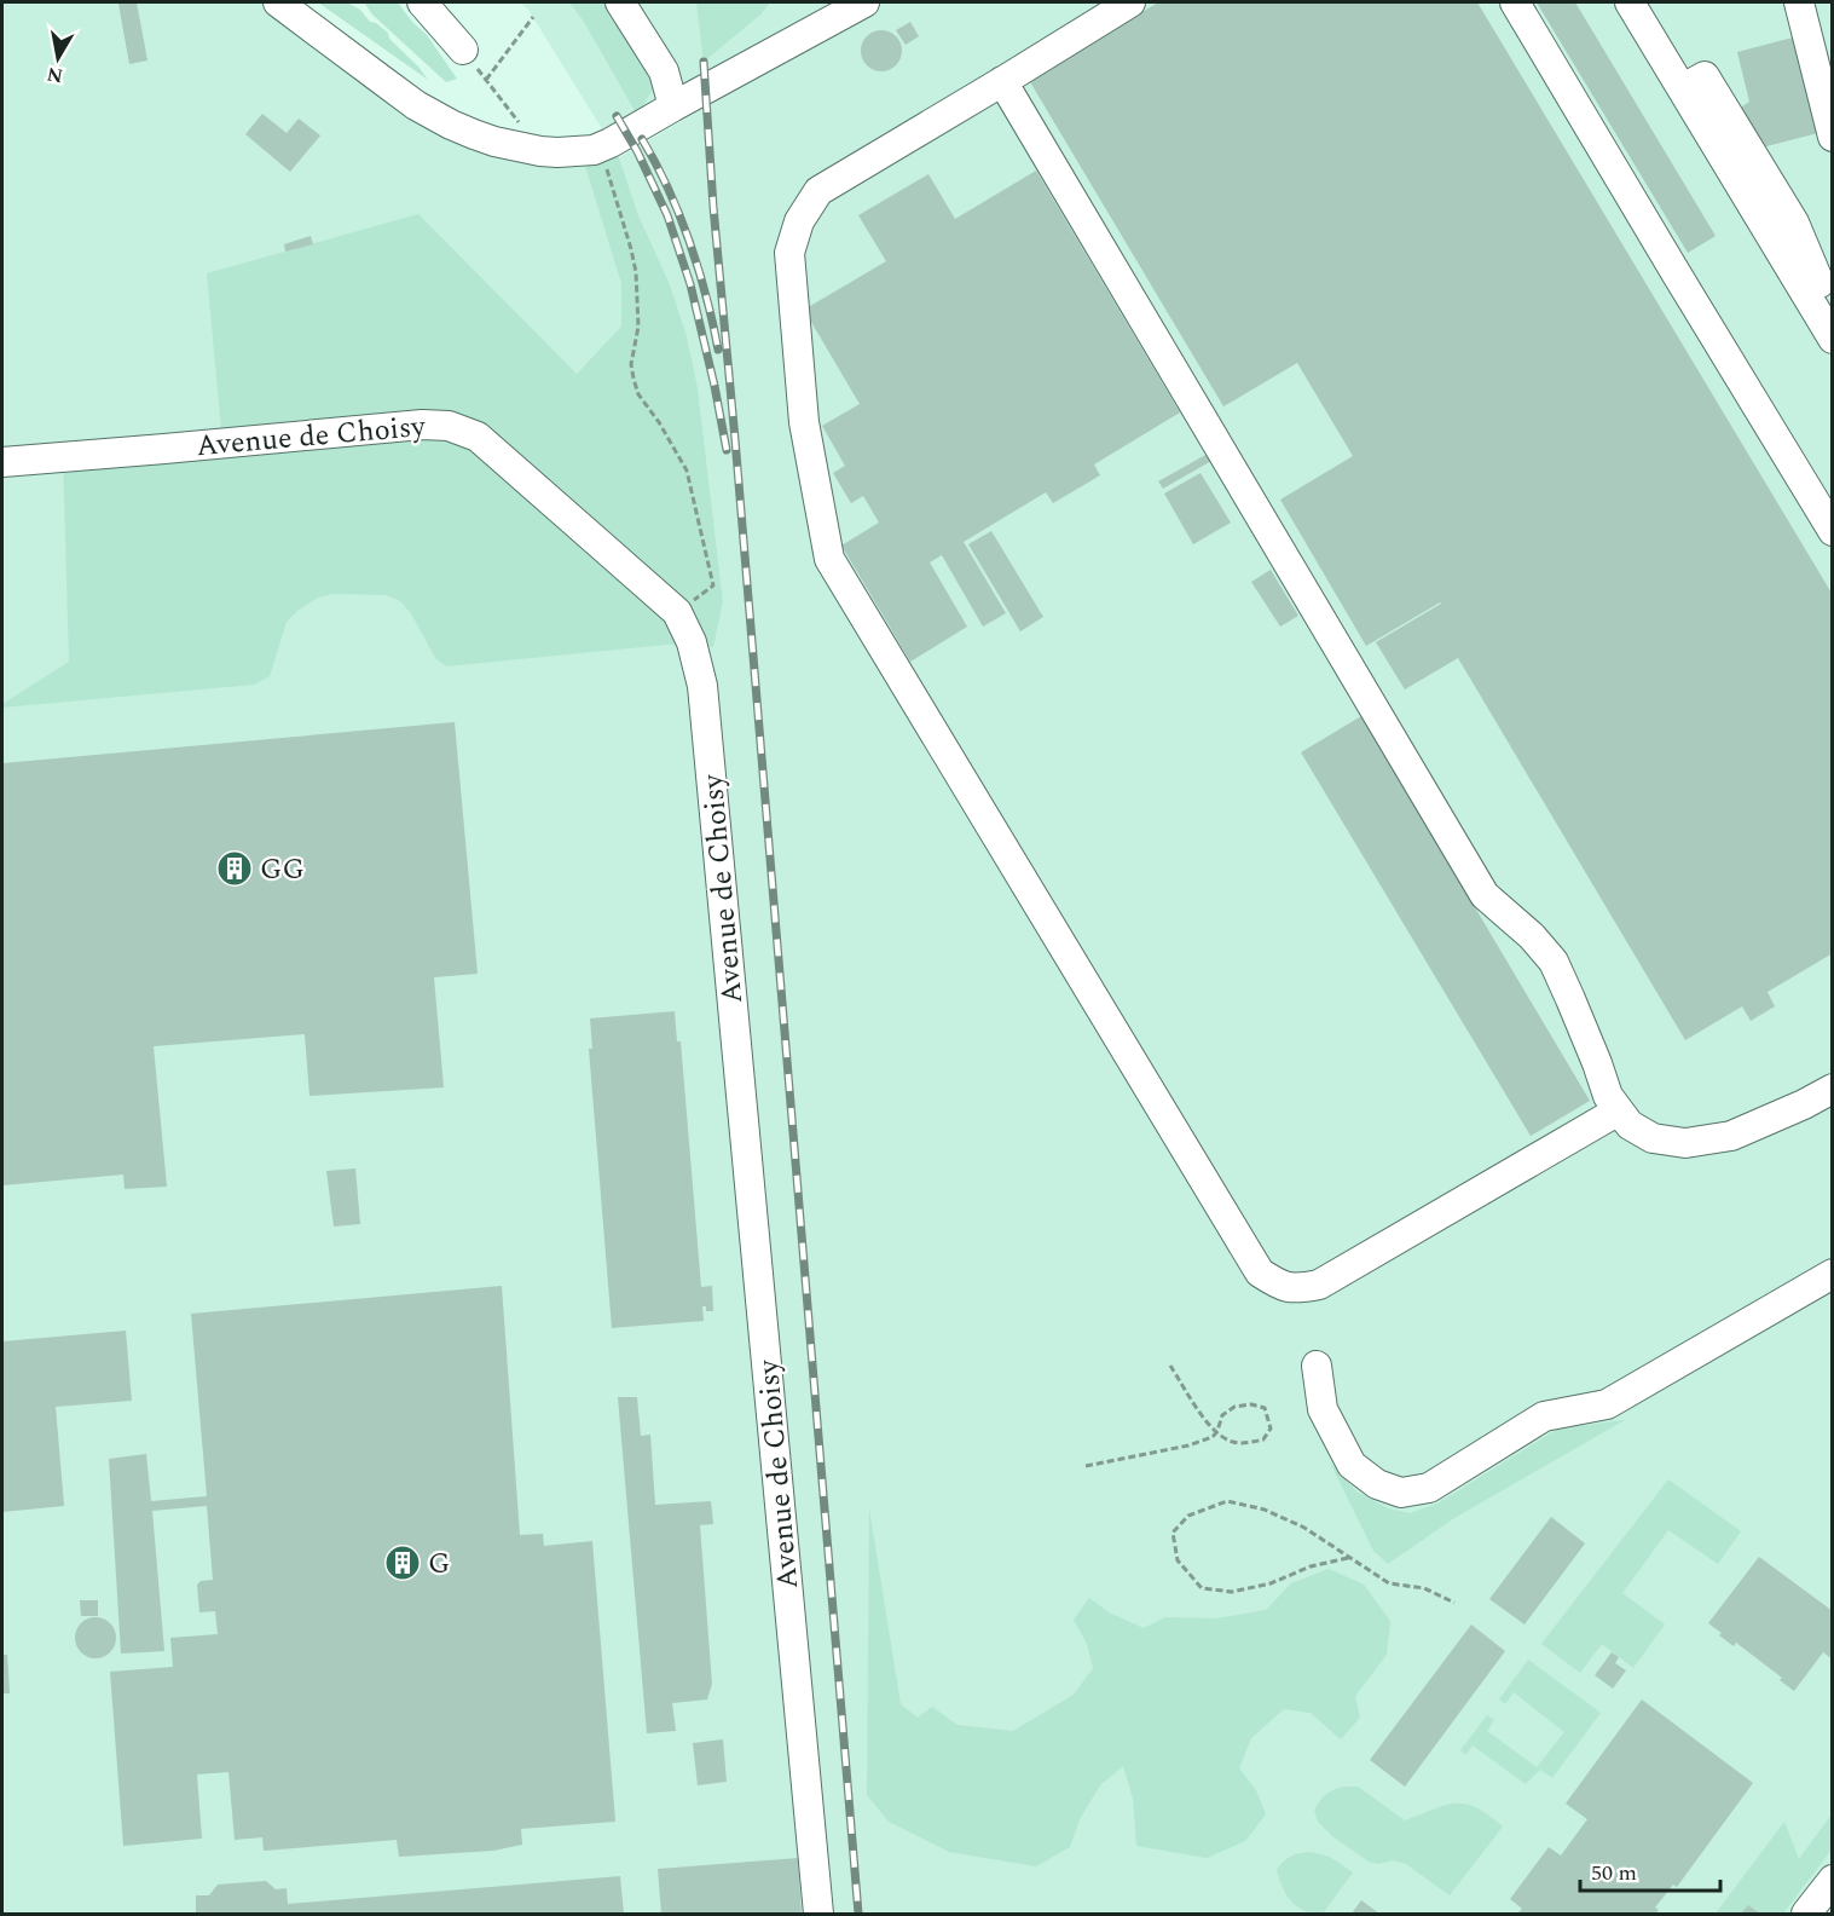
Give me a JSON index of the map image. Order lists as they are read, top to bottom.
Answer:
{
  "streets": {
    "street": ["Avenue de Choisy"]
  },
  "places": {
    "building": ["GG", "G"]
  },
  "scale_bar": "50 m",
  "north": "bottom"
}
